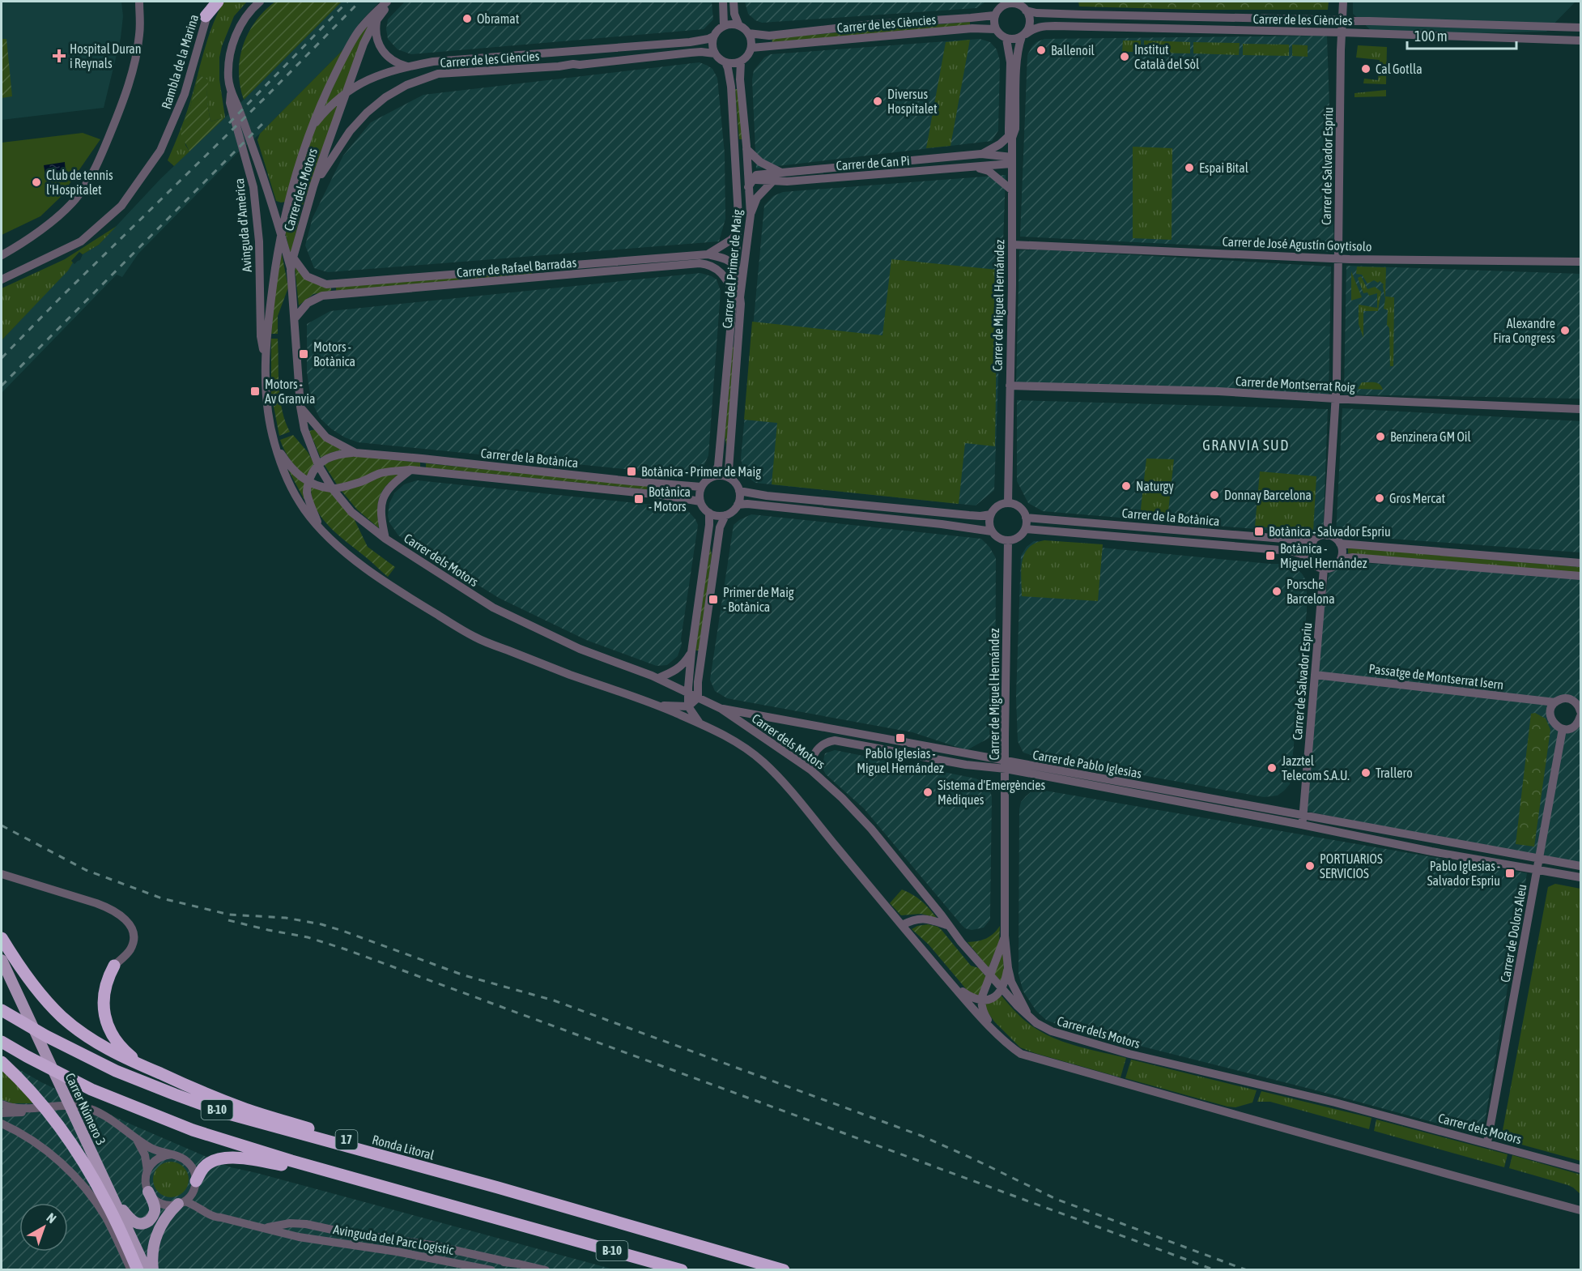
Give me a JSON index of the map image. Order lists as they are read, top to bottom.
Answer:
{
  "streets": {
    "highway": ["B-10", "17", "Ronda Litoral"],
    "main road": ["Carrer Número 3"],
    "street": [
      "Carrer de les Ciències",
      "Rambla de la Marina",
      "Carrer de Can Pi",
      "Carrer de Salvador Espriu",
      "Carrer dels Motors",
      "Avinguda d'Amèrica",
      "Carrer de José Agustín Goytisolo",
      "Carrer de Rafael Barradas",
      "Carrer del Primer de Maig",
      "Carrer de Miguel Hernández",
      "Carrer de Montserrat Roig",
      "Carrer de la Botànica",
      "Passatge de Montserrat Isern",
      "Carrer de Pablo Iglesias",
      "Carrer de Dolors Aleu",
      "Avinguda del Parc Logístic"
    ]
  },
  "crossings": [
    ["Carrer de les Ciències", "Carrer de Salvador Espriu"],
    ["Carrer de les Ciències", "Carrer dels Motors"],
    ["Carrer de les Ciències", "Carrer del Primer de Maig"],
    ["Carrer de les Ciències", "Carrer de Miguel Hernández"],
    ["Carrer de Can Pi", "Carrer del Primer de Maig"],
    ["Carrer de Can Pi", "Carrer de Miguel Hernández"],
    ["Carrer de Salvador Espriu", "Carrer de José Agustín Goytisolo"],
    ["Carrer de Salvador Espriu", "Carrer de Montserrat Roig"],
    ["Carrer de Salvador Espriu", "Carrer de la Botànica"],
    ["Carrer de Salvador Espriu", "Passatge de Montserrat Isern"],
    ["Carrer de Salvador Espriu", "Carrer de Pablo Iglesias"],
    ["Carrer dels Motors", "Avinguda d'Amèrica"],
    ["Carrer dels Motors", "Carrer de Rafael Barradas"],
    ["Carrer dels Motors", "Carrer de Miguel Hernández"],
    ["Carrer dels Motors", "Carrer de la Botànica"],
    ["Carrer dels Motors", "Carrer de Pablo Iglesias"],
    ["Carrer dels Motors", "Carrer de Dolors Aleu"],
    ["Carrer de José Agustín Goytisolo", "Carrer de Miguel Hernández"],
    ["Carrer de Rafael Barradas", "Carrer del Primer de Maig"],
    ["Carrer del Primer de Maig", "Carrer de la Botànica"],
    ["Carrer de Miguel Hernández", "Carrer de Montserrat Roig"],
    ["Carrer de Miguel Hernández", "Carrer de la Botànica"],
    ["Carrer de Miguel Hernández", "Carrer de Pablo Iglesias"],
    ["Carrer de Pablo Iglesias", "Carrer de Dolors Aleu"],
    ["B-10", "17"],
    ["17", "Ronda Litoral"]
  ],
  "districts": ["GRANVIA SUD"],
  "places": {
    "other": [
      "Obramat",
      "Ballenoil",
      "Institut Català del Sòl",
      "Cal Gotlla",
      "Diversus Hospitalet",
      "Espai Bital",
      "Club de tennis l'Hospitalet",
      "Alexandre Fira Congress",
      "Benzinera GM Oil",
      "Naturgy",
      "Donnay Barcelona",
      "Gros Mercat",
      "Porsche Barcelona",
      "Jazztel Telecom S.A.U.",
      "Trallero",
      "Sistema d'Emergències Mèdiques",
      "PORTUARIOS SERVICIOS"
    ],
    "health": ["Hospital Duran i Reynals"],
    "transit": [
      "Motors - Botànica",
      "Motors - Av Granvia",
      "Botànica - Primer de Maig",
      "Botànica - Motors",
      "Botànica - Salvador Espriu",
      "Botànica - Miguel Hernández",
      "Primer de Maig - Botànica",
      "Pablo Iglesias - Miguel Hernández",
      "Pablo Iglesias - Salvador Espriu"
    ]
  },
  "scale_bar": "100 m",
  "north": "top right"
}
